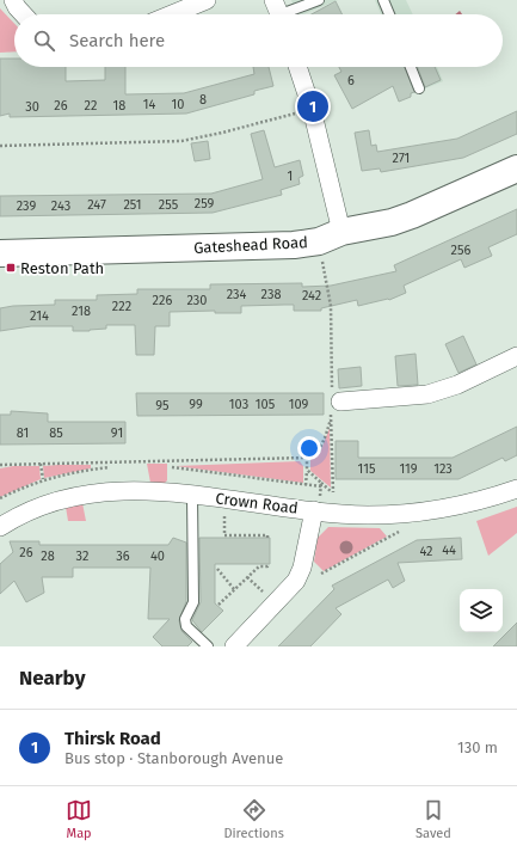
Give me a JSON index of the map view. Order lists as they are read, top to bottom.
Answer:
{
  "streets": {
    "street": ["Gateshead Road", "Crown Road"]
  },
  "places": {
    "transit": ["Reston Path"]
  },
  "house_numbers": [
    "6",
    "8",
    "14",
    "10",
    "26",
    "22",
    "18",
    "30",
    "271",
    "1",
    "259",
    "247",
    "251",
    "255",
    "239",
    "243",
    "256",
    "234",
    "238",
    "242",
    "226",
    "230",
    "222",
    "218",
    "214",
    "99",
    "103",
    "105",
    "109",
    "95",
    "81",
    "85",
    "91",
    "115",
    "119",
    "123",
    "44",
    "42",
    "26",
    "28",
    "32",
    "36",
    "40"
  ],
  "page": {
    "search": "Search here",
    "pins": "1",
    "heading": "Nearby",
    "list": [
      {
        "mark": "1",
        "name": "Thirsk Road",
        "note": "Bus stop · Stanborough Avenue",
        "value": "130 m"
      }
    ],
    "nav": ["Map", "Directions", "Saved"]
  }
}
